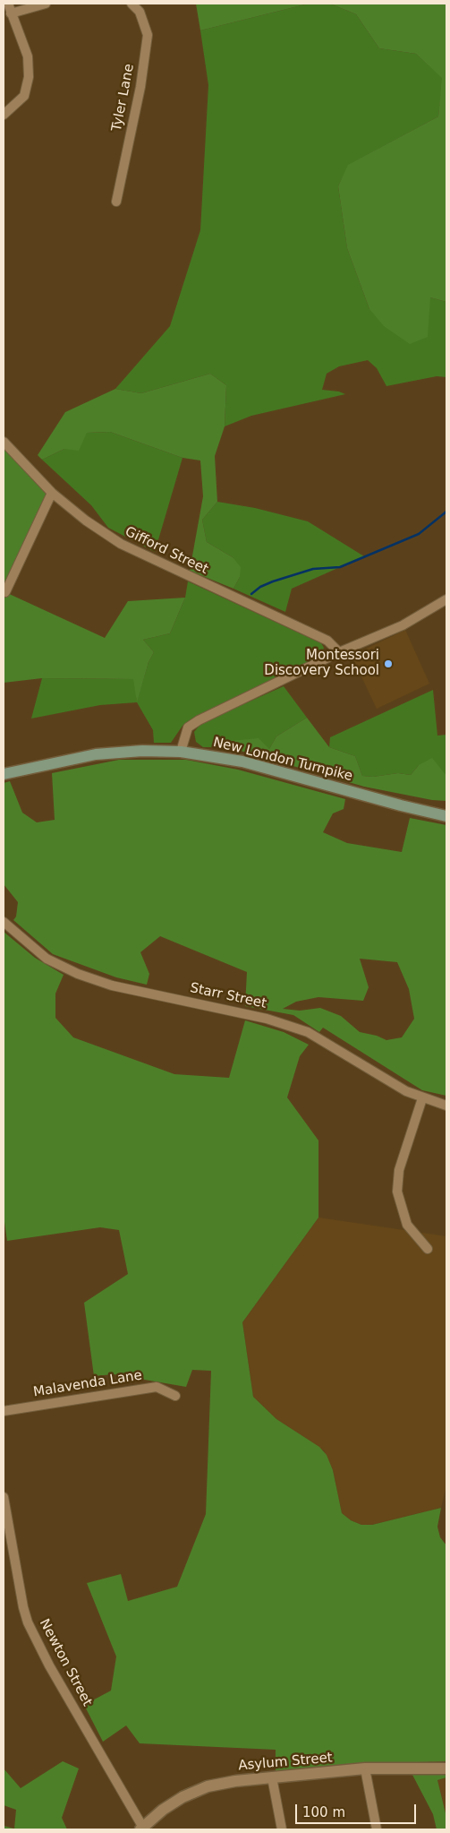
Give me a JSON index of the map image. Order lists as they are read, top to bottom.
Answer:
{
  "streets": {
    "main road": ["New London Turnpike"],
    "street": [
      "Tyler Lane",
      "Gifford Street",
      "Starr Street",
      "Malavenda Lane",
      "Newton Street",
      "Asylum Street"
    ]
  },
  "crossings": [
    ["Newton Street", "Asylum Street"]
  ],
  "places": ["Montessori Discovery School"],
  "scale_bar": "100 m"
}
